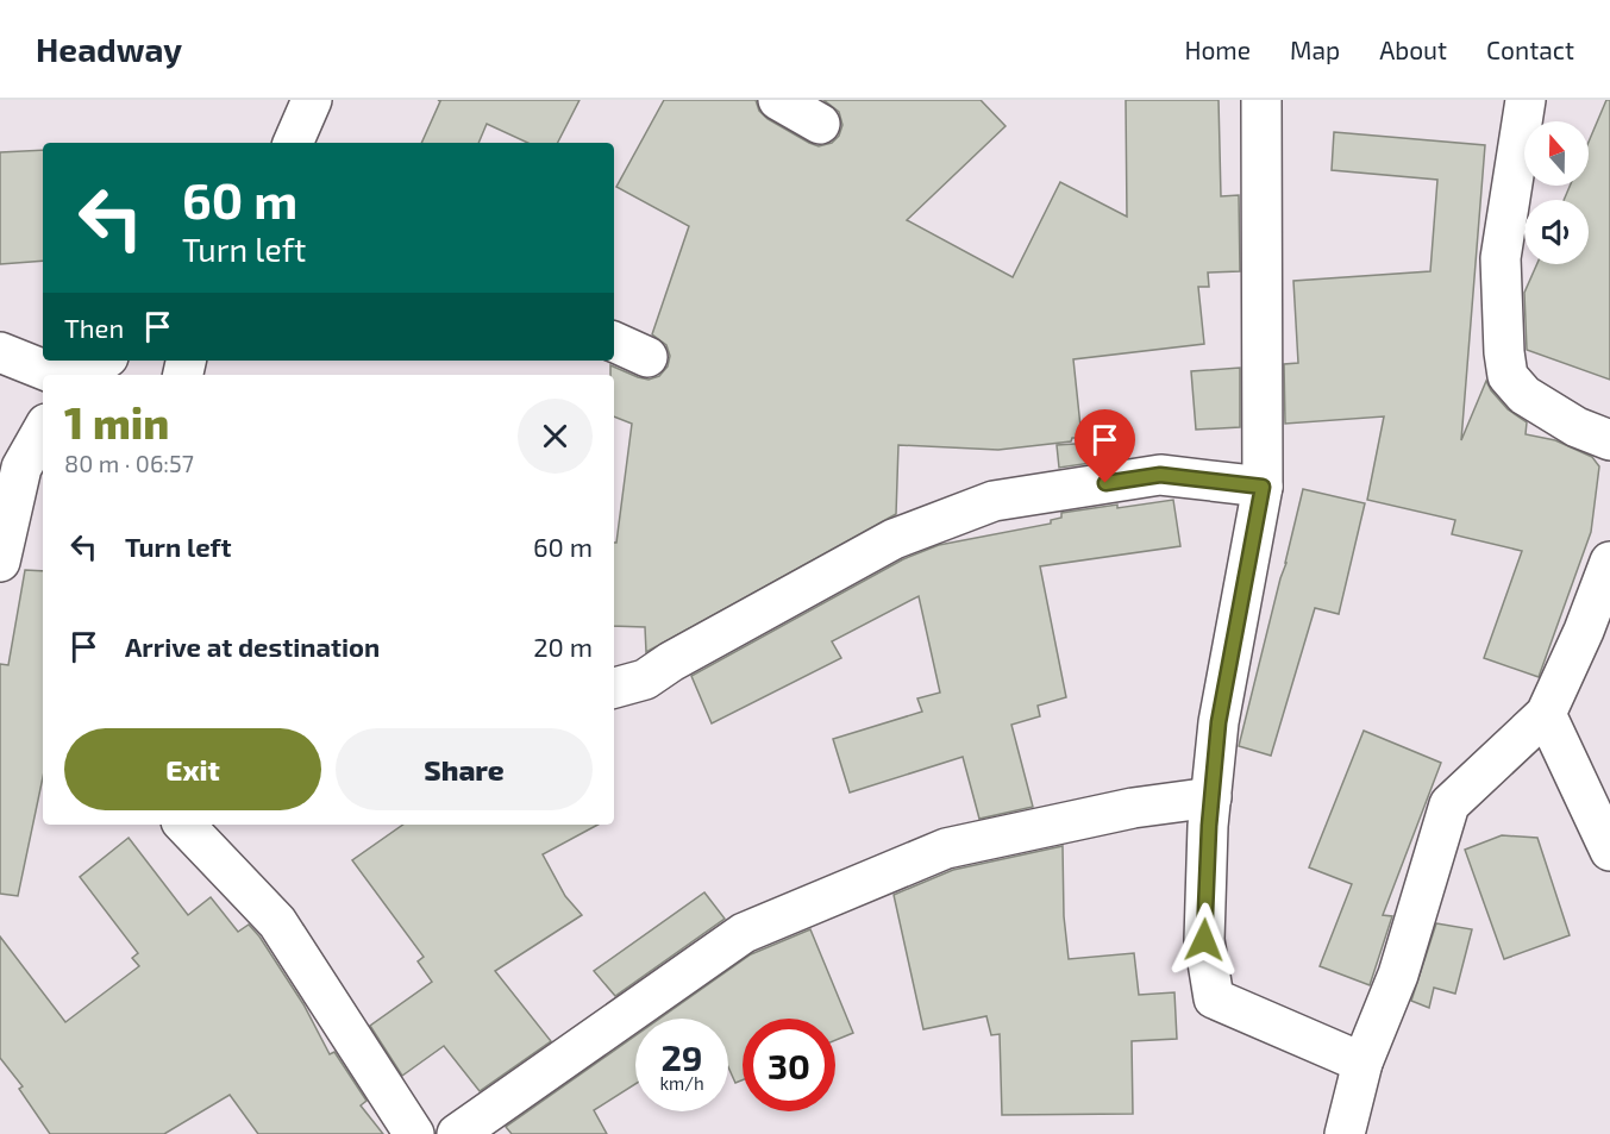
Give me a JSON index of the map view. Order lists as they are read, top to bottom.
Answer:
{
  "north": "top",
  "page": {
    "header": "Headway",
    "nav": [
      "Home",
      "Map",
      "About",
      "Contact"
    ],
    "turn": ["60 m", "Turn left"],
    "then": "Then",
    "heading": ["1 min", "80 m · 06:57"],
    "list": [
      {
        "name": "Turn left",
        "value": "60 m"
      },
      {
        "name": "Arrive at destination",
        "value": "20 m"
      }
    ],
    "buttons": ["Exit", "Share"],
    "speed": "29 km/h",
    "limit": "30"
  }
}
